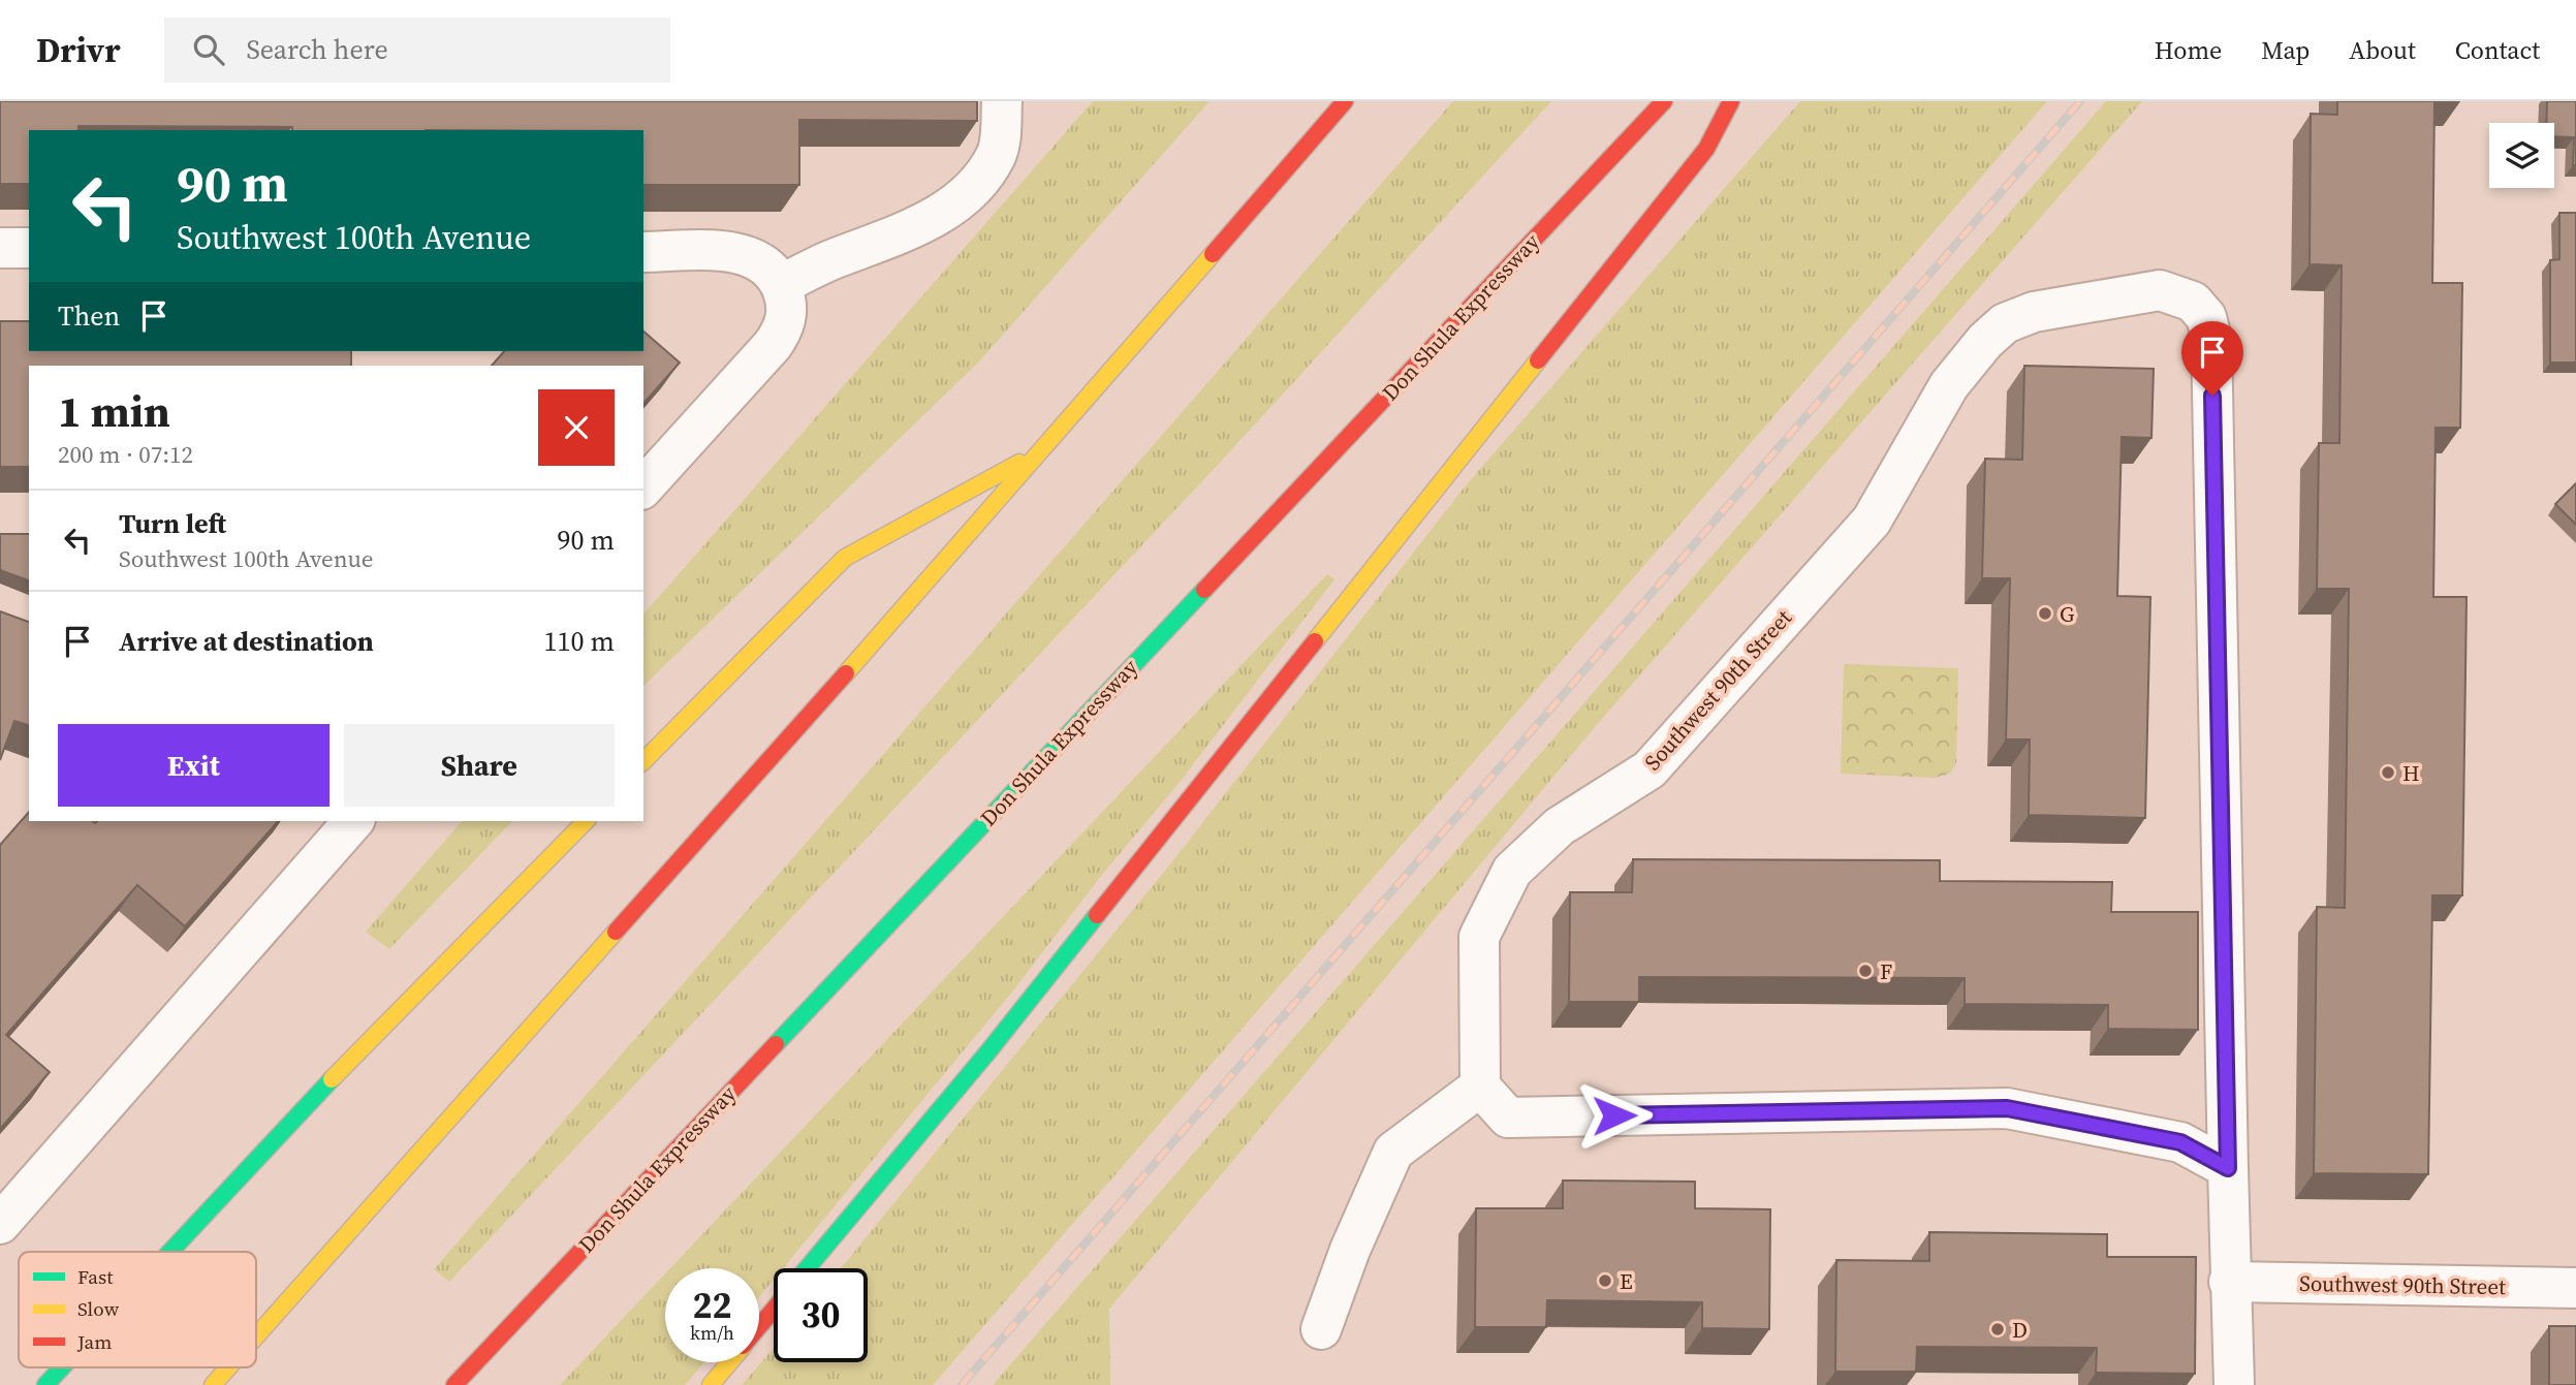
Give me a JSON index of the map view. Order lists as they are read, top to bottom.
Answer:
{
  "streets": {
    "highway": ["Don Shula Expressway"],
    "street": ["Southwest 90th Street"]
  },
  "places": [
    "G",
    "H",
    "F",
    "E",
    "D"
  ],
  "legend": ["Fast", "Slow", "Jam"],
  "page": {
    "header": "Drivr",
    "search": "Search here",
    "nav": [
      "Home",
      "Map",
      "About",
      "Contact"
    ],
    "turn": ["90 m", "Southwest 100th Avenue"],
    "then": "Then",
    "heading": ["1 min", "200 m · 07:12"],
    "list": [
      {
        "name": "Turn left",
        "note": "Southwest 100th Avenue",
        "value": "90 m"
      },
      {
        "name": "Arrive at destination",
        "value": "110 m"
      }
    ],
    "buttons": ["Exit", "Share"],
    "speed": "22 km/h",
    "limit": "30"
  }
}
